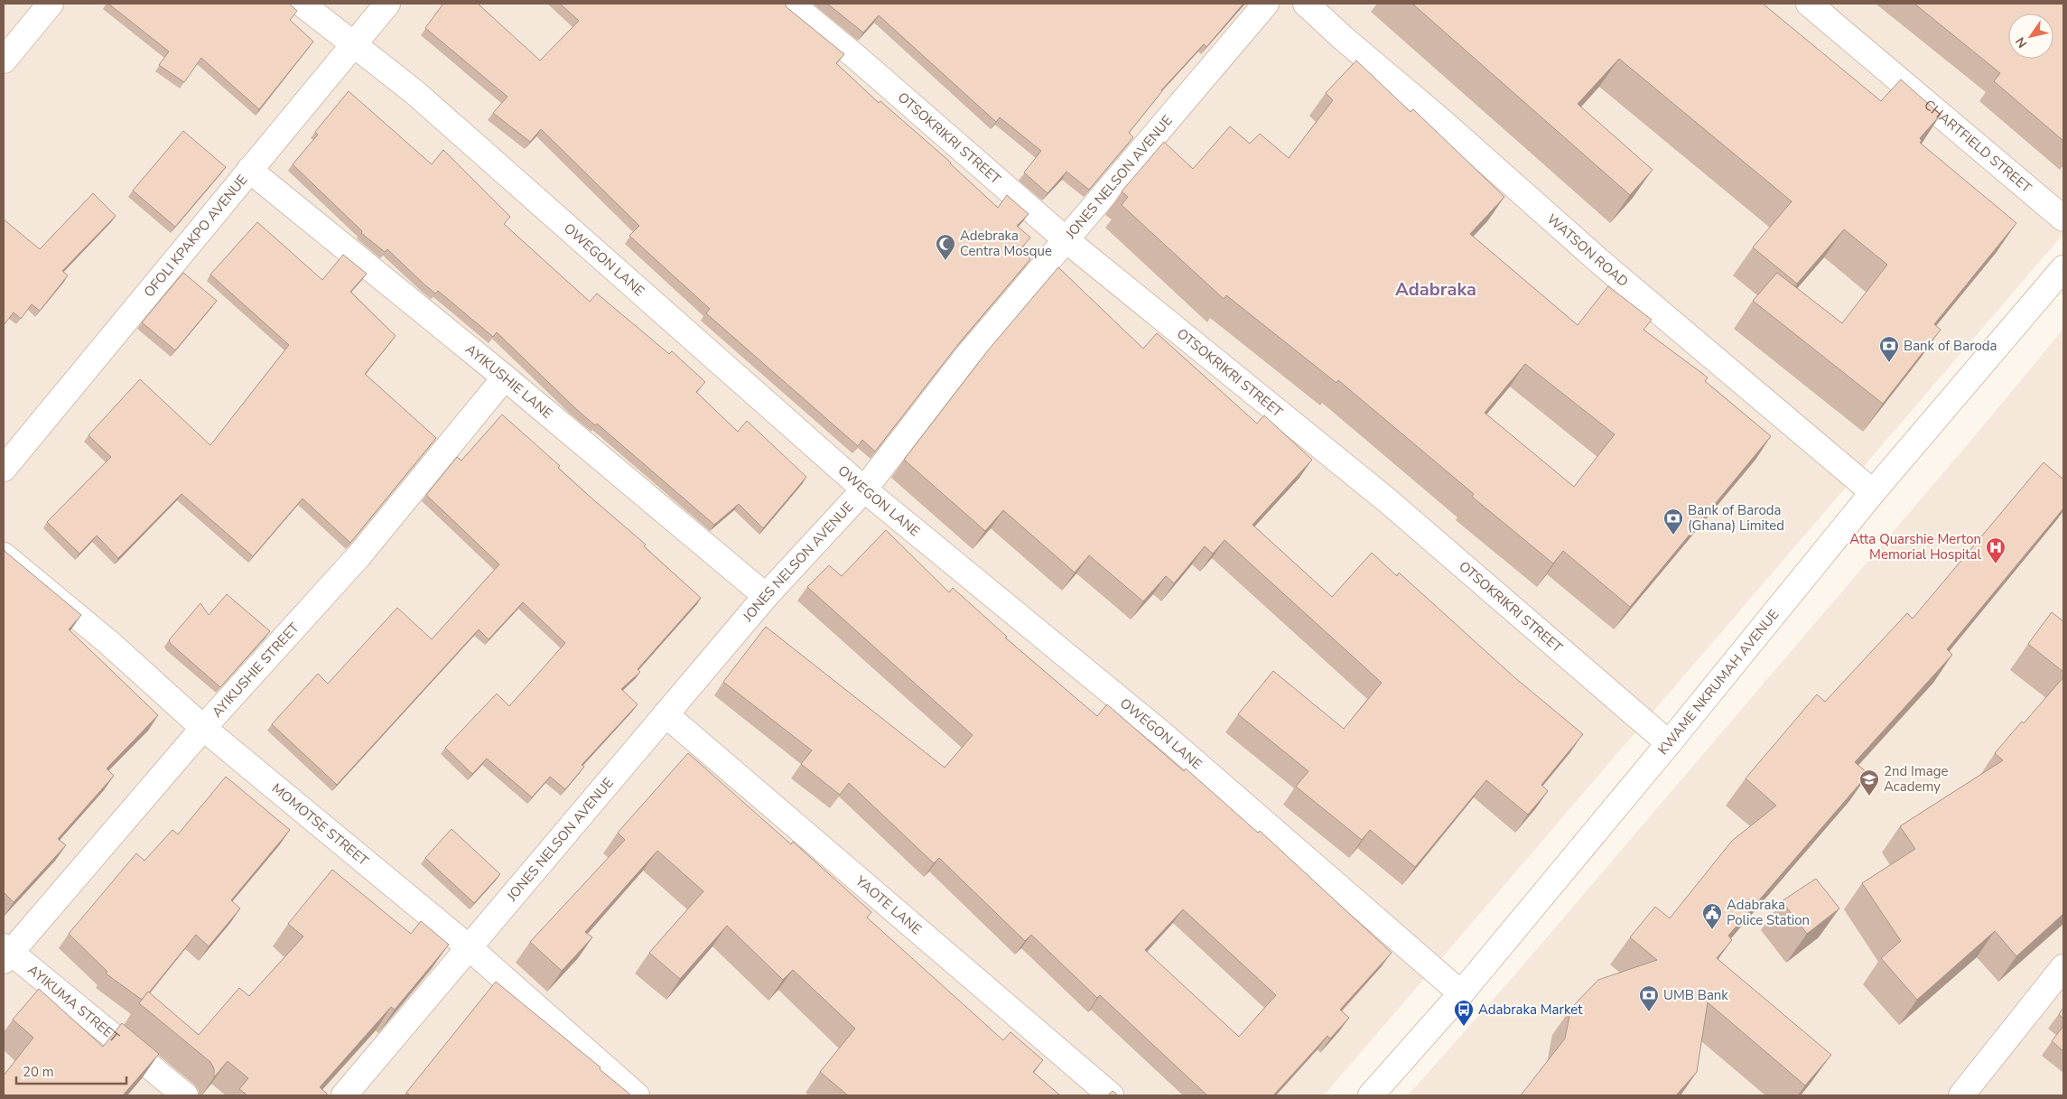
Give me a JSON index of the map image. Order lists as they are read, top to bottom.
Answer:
{
  "streets": {
    "street": [
      "OTSOKRIKRI STREET",
      "CHARTFIELD STREET",
      "JONES NELSON AVENUE",
      "OFOLI KPAKPO AVENUE",
      "WATSON ROAD",
      "OWEGON LANE",
      "AYIKUSHIE LANE",
      "AYIKUSHIE STREET",
      "KWAME NKRUMAH AVENUE",
      "MOMOTSE STREET",
      "YAOTE LANE",
      "AYIKUMA STREET"
    ]
  },
  "crossings": [
    ["OTSOKRIKRI STREET", "JONES NELSON AVENUE"],
    ["OTSOKRIKRI STREET", "KWAME NKRUMAH AVENUE"],
    ["JONES NELSON AVENUE", "OWEGON LANE"],
    ["JONES NELSON AVENUE", "AYIKUSHIE LANE"],
    ["JONES NELSON AVENUE", "MOMOTSE STREET"],
    ["JONES NELSON AVENUE", "YAOTE LANE"],
    ["OFOLI KPAKPO AVENUE", "OWEGON LANE"],
    ["OFOLI KPAKPO AVENUE", "AYIKUSHIE LANE"],
    ["WATSON ROAD", "KWAME NKRUMAH AVENUE"],
    ["OWEGON LANE", "KWAME NKRUMAH AVENUE"],
    ["AYIKUSHIE LANE", "AYIKUSHIE STREET"],
    ["AYIKUSHIE STREET", "MOMOTSE STREET"],
    ["AYIKUSHIE STREET", "AYIKUMA STREET"]
  ],
  "districts": ["Adabraka"],
  "places": {
    "mosque": ["Adebraka Centra Mosque"],
    "bank": ["Bank of Baroda", "Bank of Baroda (Ghana) Limited", "UMB Bank"],
    "hospital": ["Atta Quarshie Merton Memorial Hospital"],
    "school or university": ["2nd Image Academy"],
    "public building": ["Adabraka Police Station"],
    "bus stop": ["Adabraka Market"]
  },
  "scale_bar": "20 m",
  "north": "bottom left"
}
